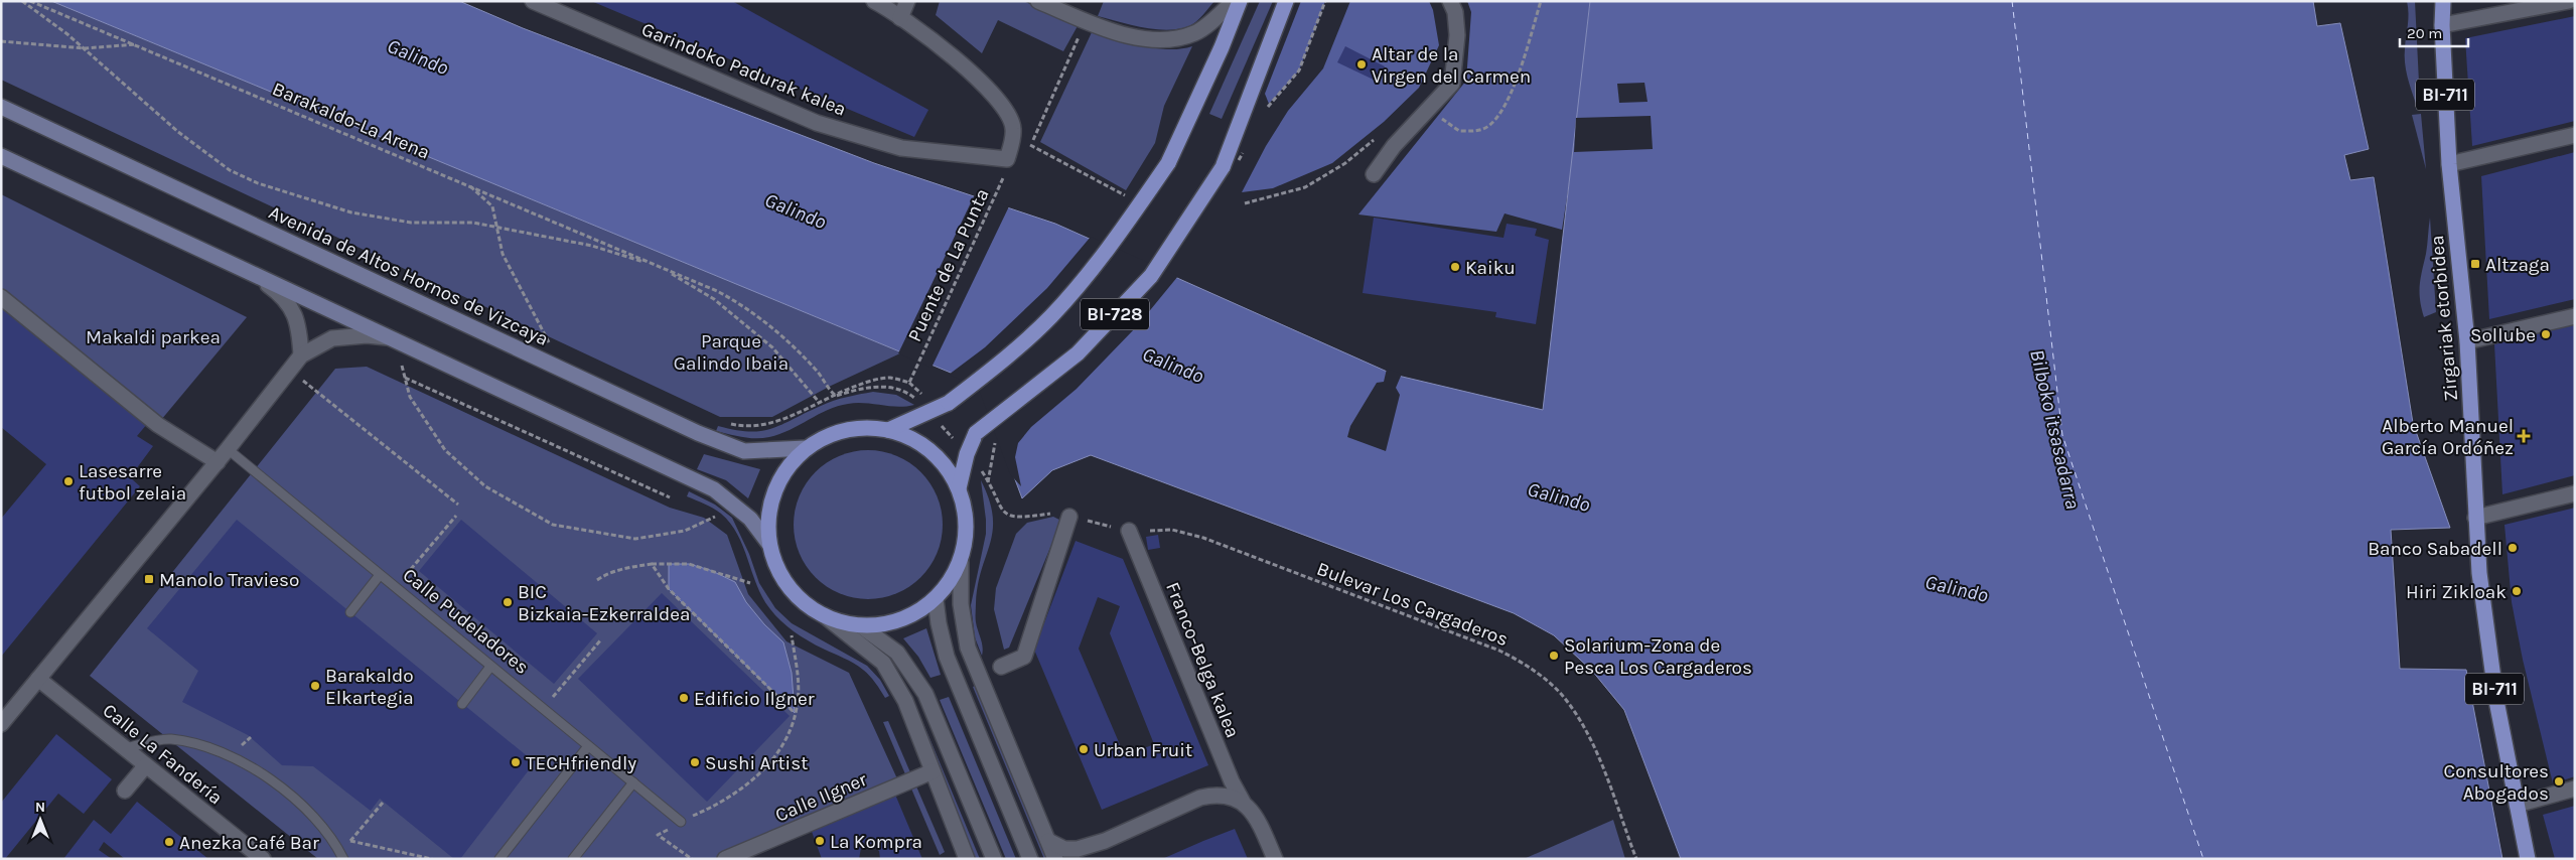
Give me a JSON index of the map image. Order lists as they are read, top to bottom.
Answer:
{
  "streets": {
    "main road": [
      "BI-711",
      "Avenida de Altos Hornos de Vizcaya",
      "BI-728",
      "Zirgariak etorbidea"
    ],
    "street": [
      "Garindoko Padurak kalea",
      "Franco-Belga kalea",
      "Calle La Fandería",
      "Calle Ilgner"
    ],
    "lane": ["Calle Pudeladores"],
    "path": ["Barakaldo-La Arena", "Puente de La Punta", "Bulevar Los Cargaderos"]
  },
  "crossings": [
    ["BI-711", "Zirgariak etorbidea"],
    ["Bulevar Los Cargaderos", "Franco-Belga kalea"]
  ],
  "water": ["Galindo", "Bilboko itsasadarra"],
  "parks": ["Makaldi parkea", "Parque Galindo Ibaia"],
  "places": {
    "other": [
      "Altar de la Virgen del Carmen",
      "Kaiku",
      "Sollube",
      "Lasesarre futbol zelaia",
      "Banco Sabadell",
      "Hiri Zikloak",
      "BIC Bizkaia-Ezkerraldea",
      "Solarium-Zona de Pesca Los Cargaderos",
      "Barakaldo Elkartegia",
      "Edificio Ilgner",
      "Urban Fruit",
      "TECHfriendly",
      "Sushi Artist",
      "Consultores Abogados",
      "La Kompra",
      "Anezka Café Bar"
    ],
    "transit": ["Altzaga", "Manolo Travieso"],
    "health": ["Alberto Manuel García Ordóñez"]
  },
  "scale_bar": "20 m",
  "north": "top"
}
